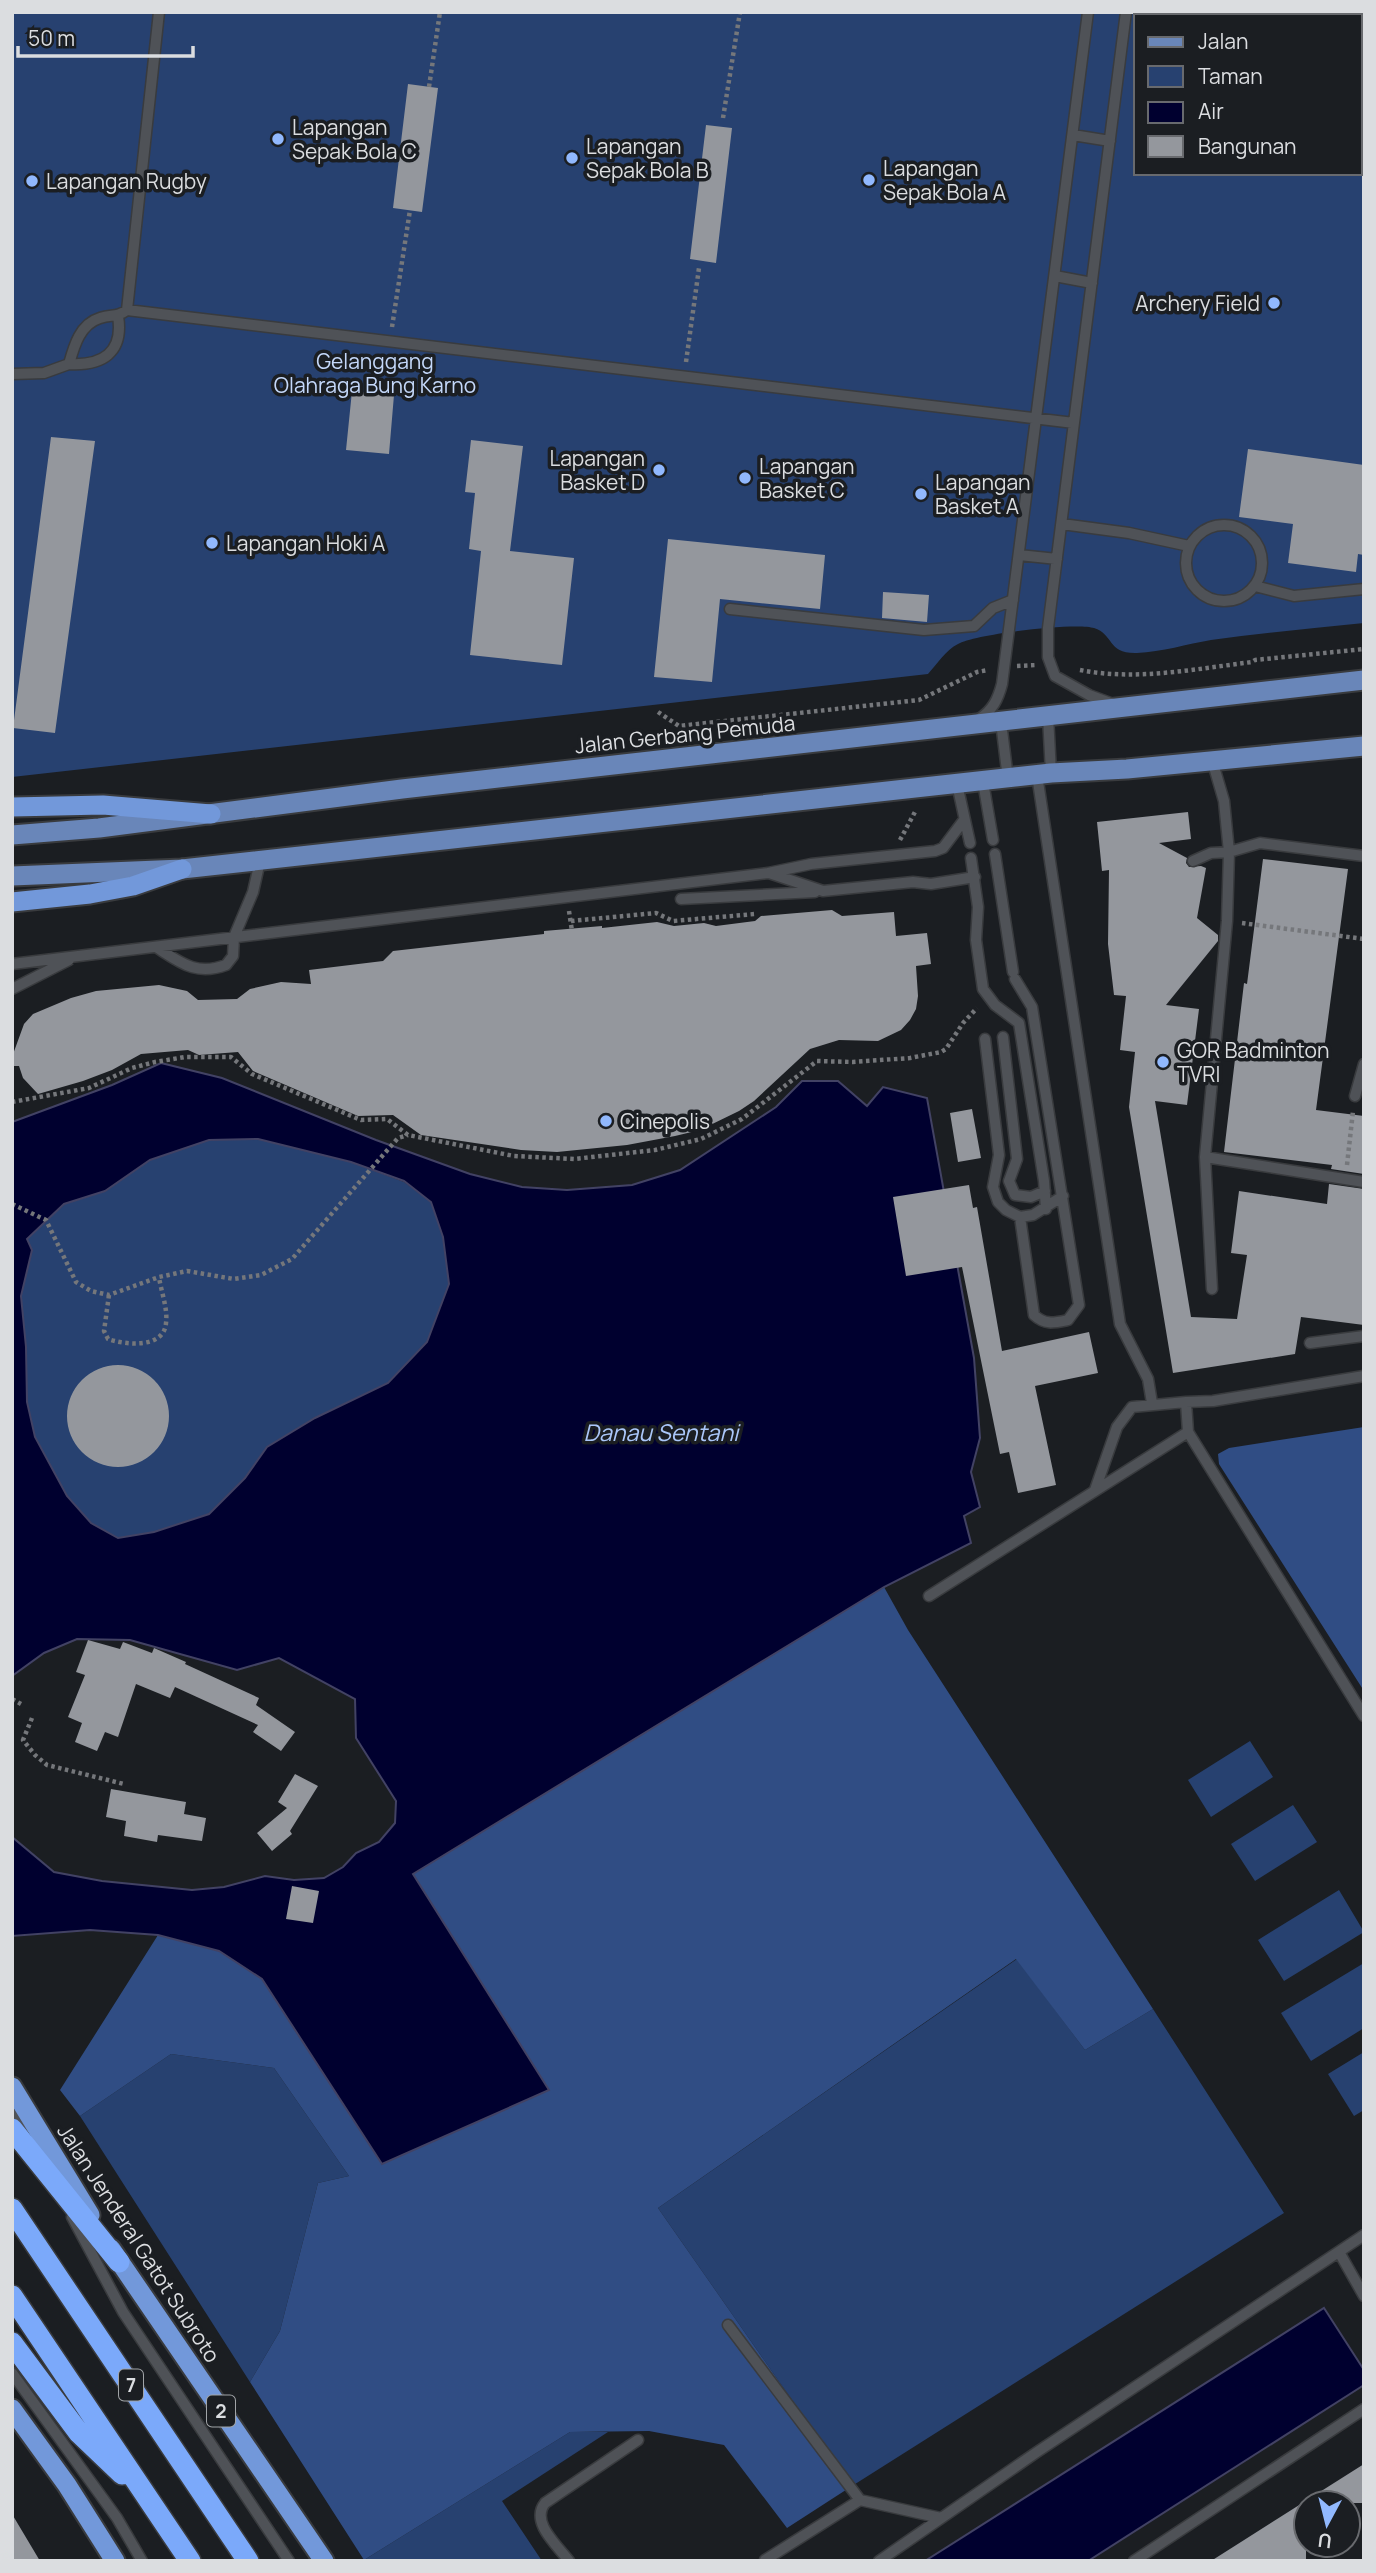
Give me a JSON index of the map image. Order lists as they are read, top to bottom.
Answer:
{
  "streets": {
    "highway": ["Jalan Jenderal Gatot Subroto", "7", "2"],
    "main road": ["Jalan Gerbang Pemuda"]
  },
  "water": ["Danau Sentani"],
  "parks": ["Gelanggang Olahraga Bung Karno"],
  "places": [
    "Lapangan Sepak Bola C",
    "Lapangan Sepak Bola B",
    "Lapangan Sepak Bola A",
    "Lapangan Rugby",
    "Archery Field",
    "Lapangan Basket D",
    "Lapangan Basket C",
    "Lapangan Basket A",
    "Lapangan Hoki A",
    "GOR Badminton TVRI",
    "Cinepolis"
  ],
  "legend": [
    "Jalan",
    "Taman",
    "Air",
    "Bangunan"
  ],
  "scale_bar": "50 m",
  "north": "bottom"
}
